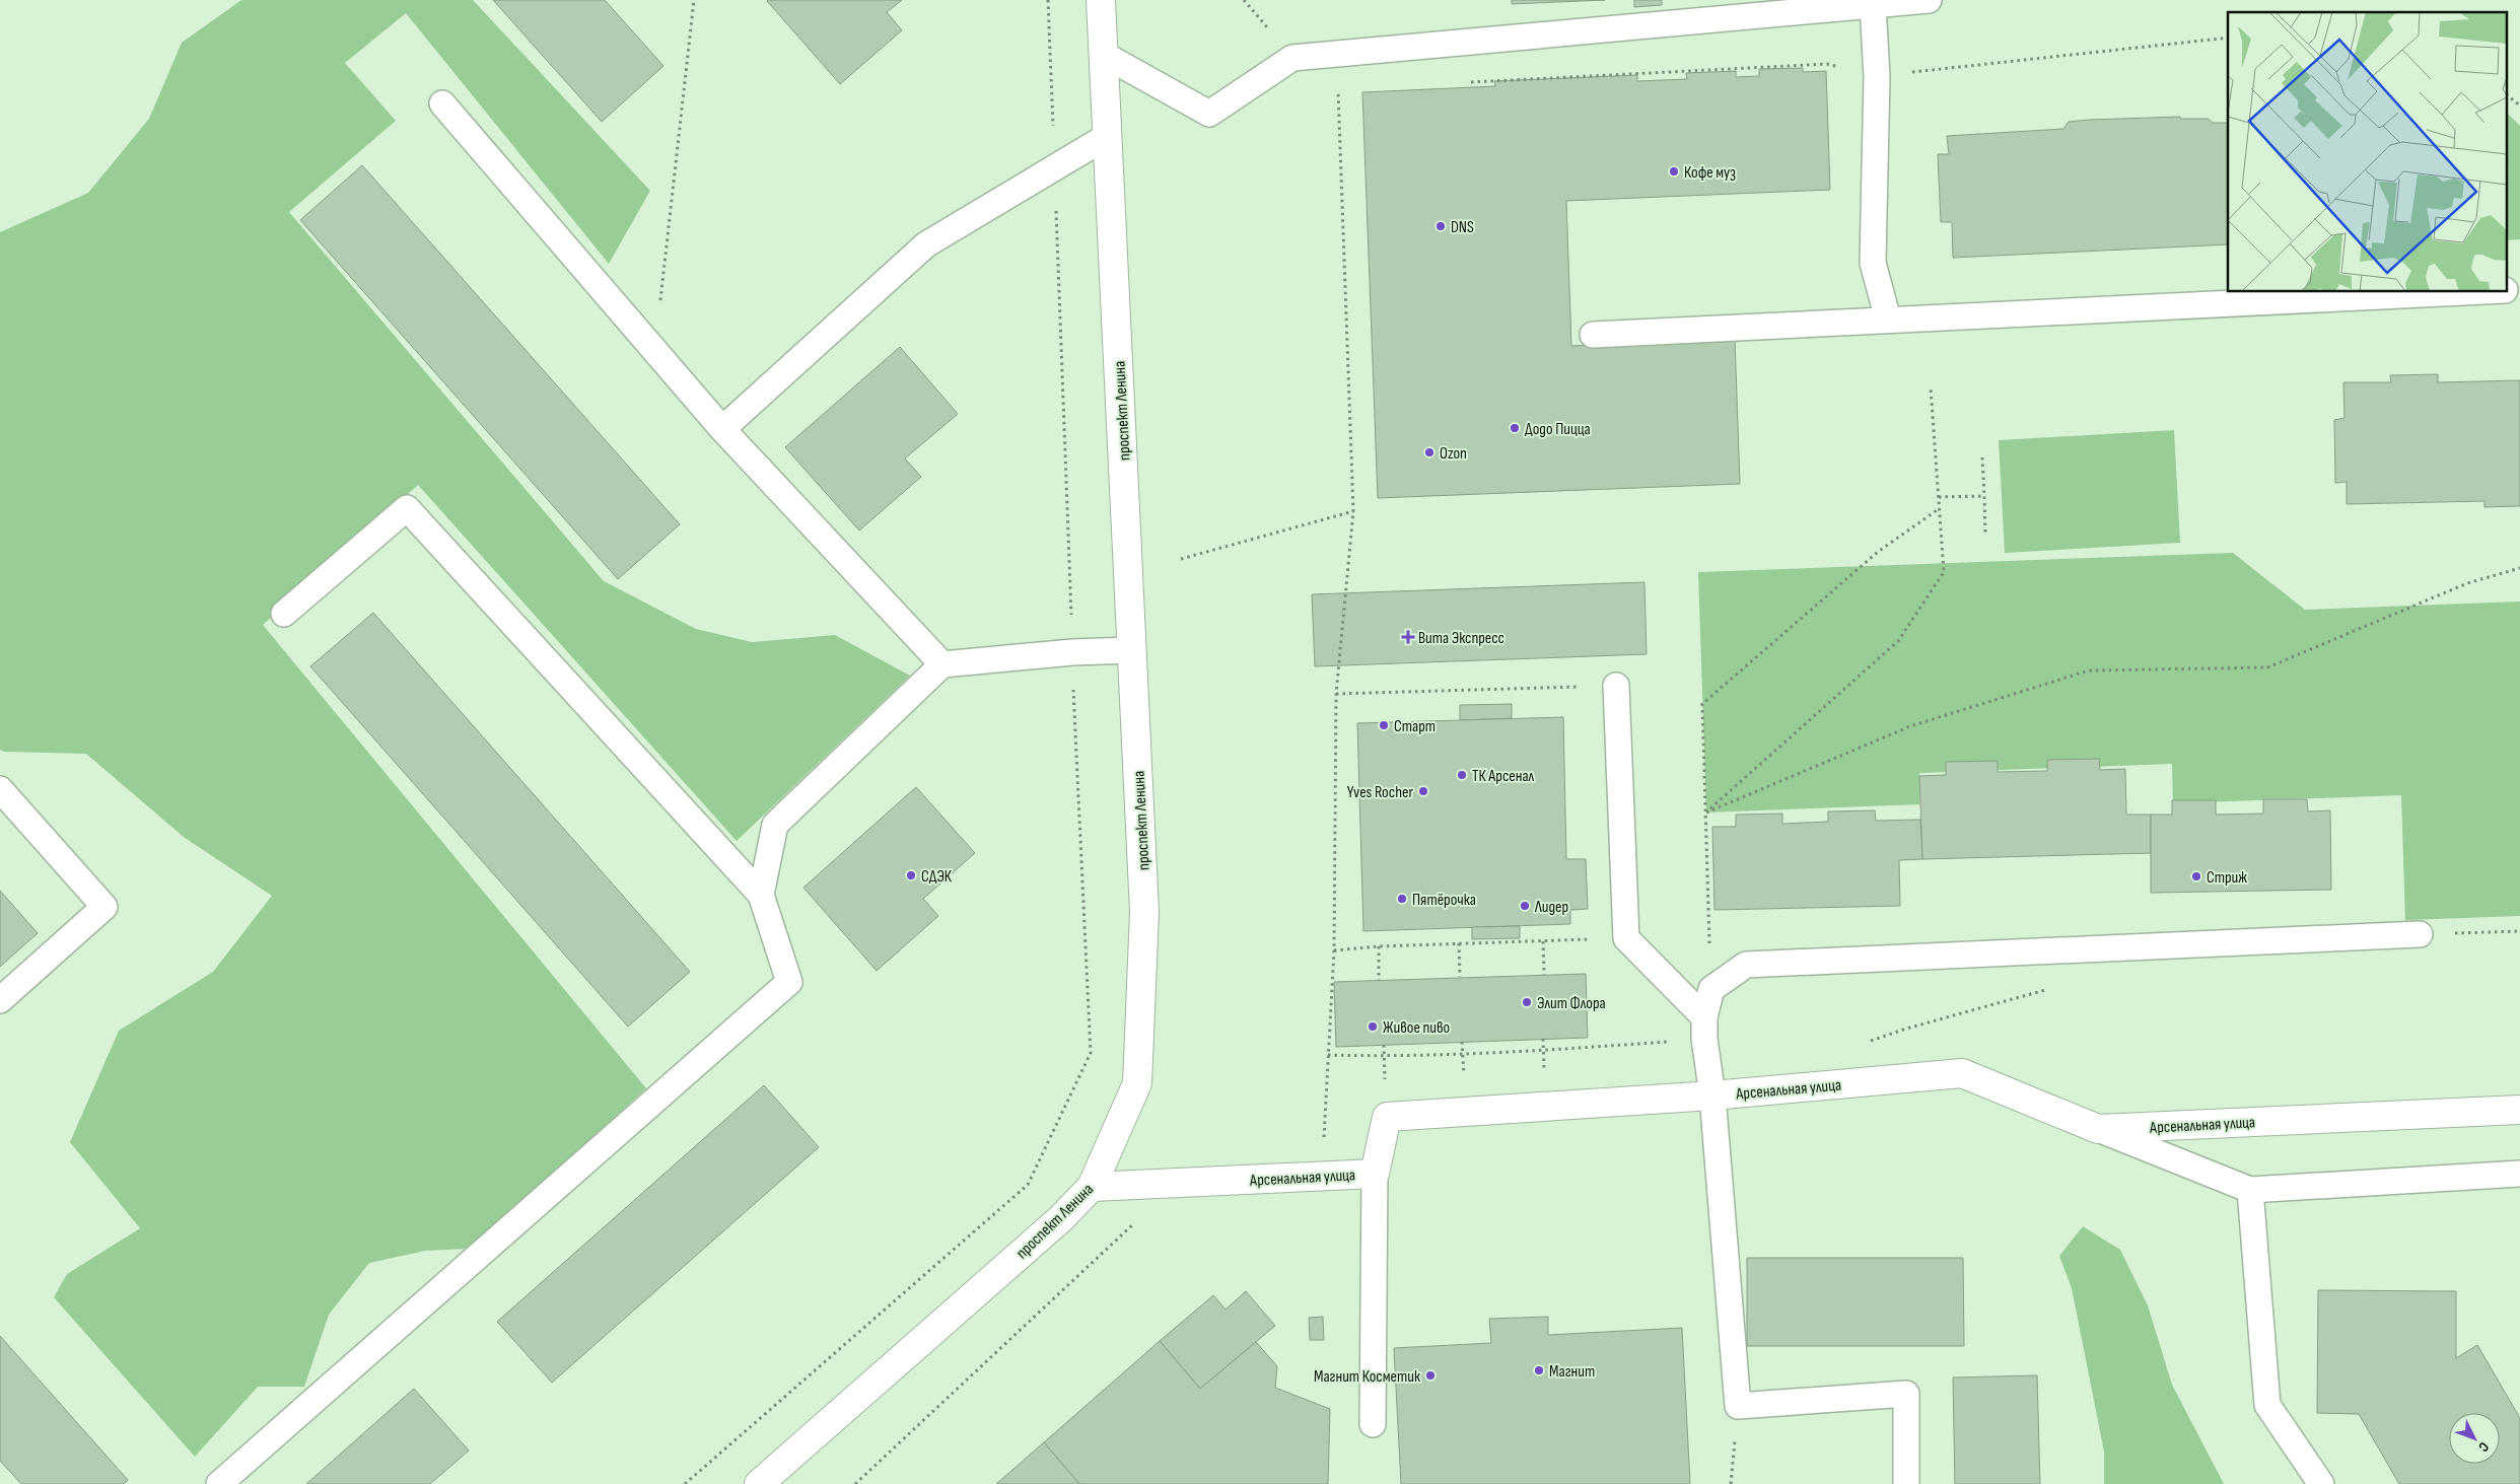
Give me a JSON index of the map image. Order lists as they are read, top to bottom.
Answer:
{
  "streets": {
    "main road": ["проспект Ленина", "Арсенальная улица"]
  },
  "crossings": [
    ["проспект Ленина", "Арсенальная улица"]
  ],
  "places": {
    "other": [
      "Кофе муз",
      "DNS",
      "Додо Пицца",
      "Ozon",
      "Старт",
      "ТК Арсенал",
      "Yves Rocher",
      "СДЭК",
      "Стриж",
      "Пятёрочка",
      "Лидер",
      "Элит Флора",
      "Живое пиво",
      "Магнит",
      "Магнит Косметик"
    ],
    "health": ["Вита Экспресс"]
  },
  "north": "bottom right"
}
